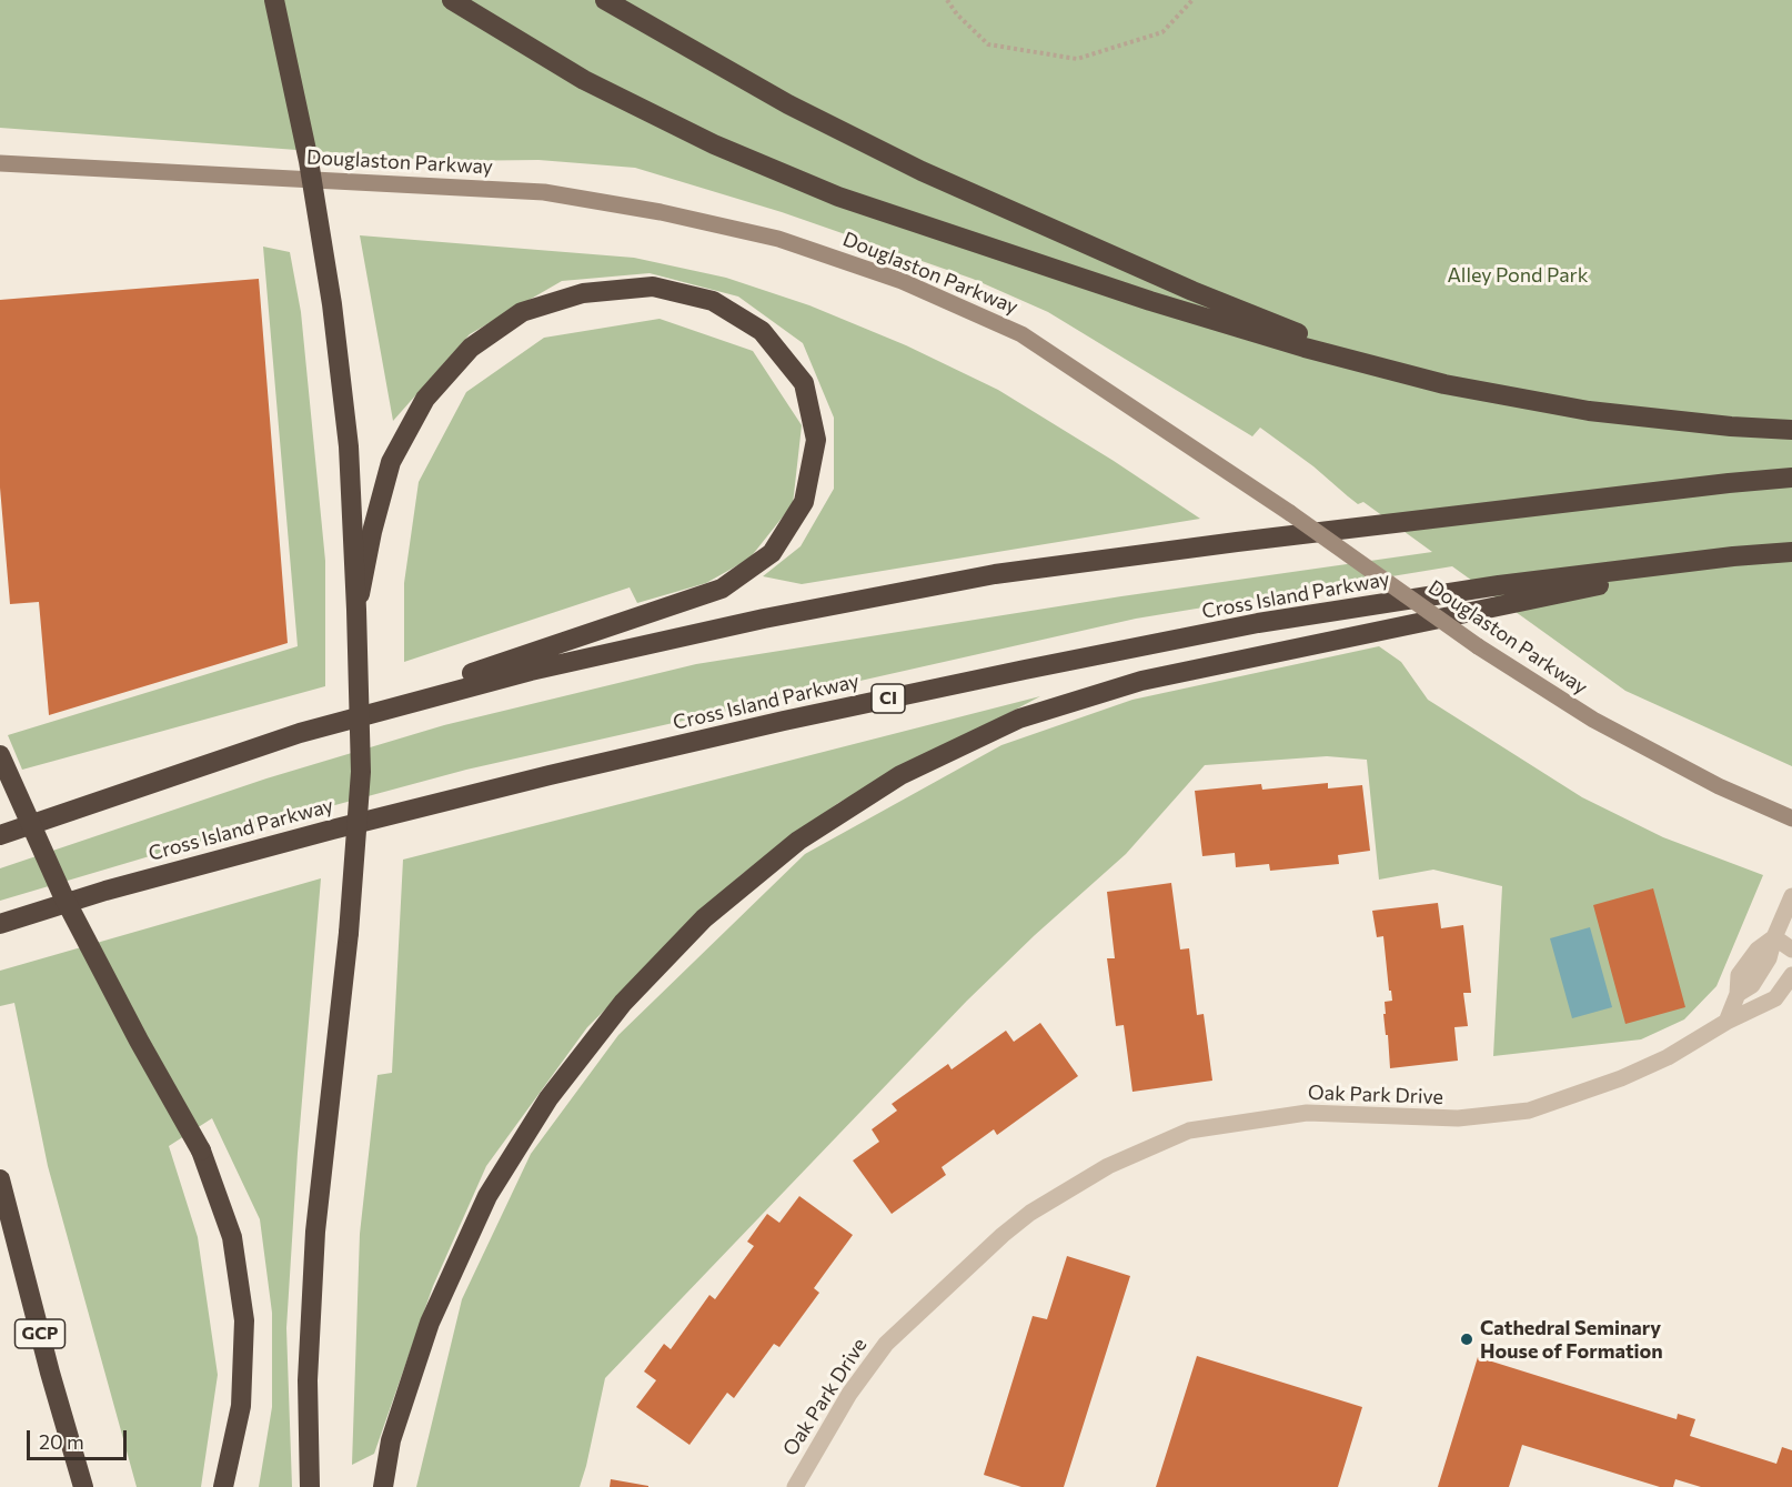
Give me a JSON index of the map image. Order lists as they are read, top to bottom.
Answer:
{
  "streets": {
    "highway": ["Cross Island Parkway", "CI", "GCP"],
    "main road": ["Douglaston Parkway"],
    "street": ["Oak Park Drive"]
  },
  "parks": ["Alley Pond Park"],
  "places": ["Cathedral Seminary House of Formation"],
  "scale_bar": "20 m"
}
